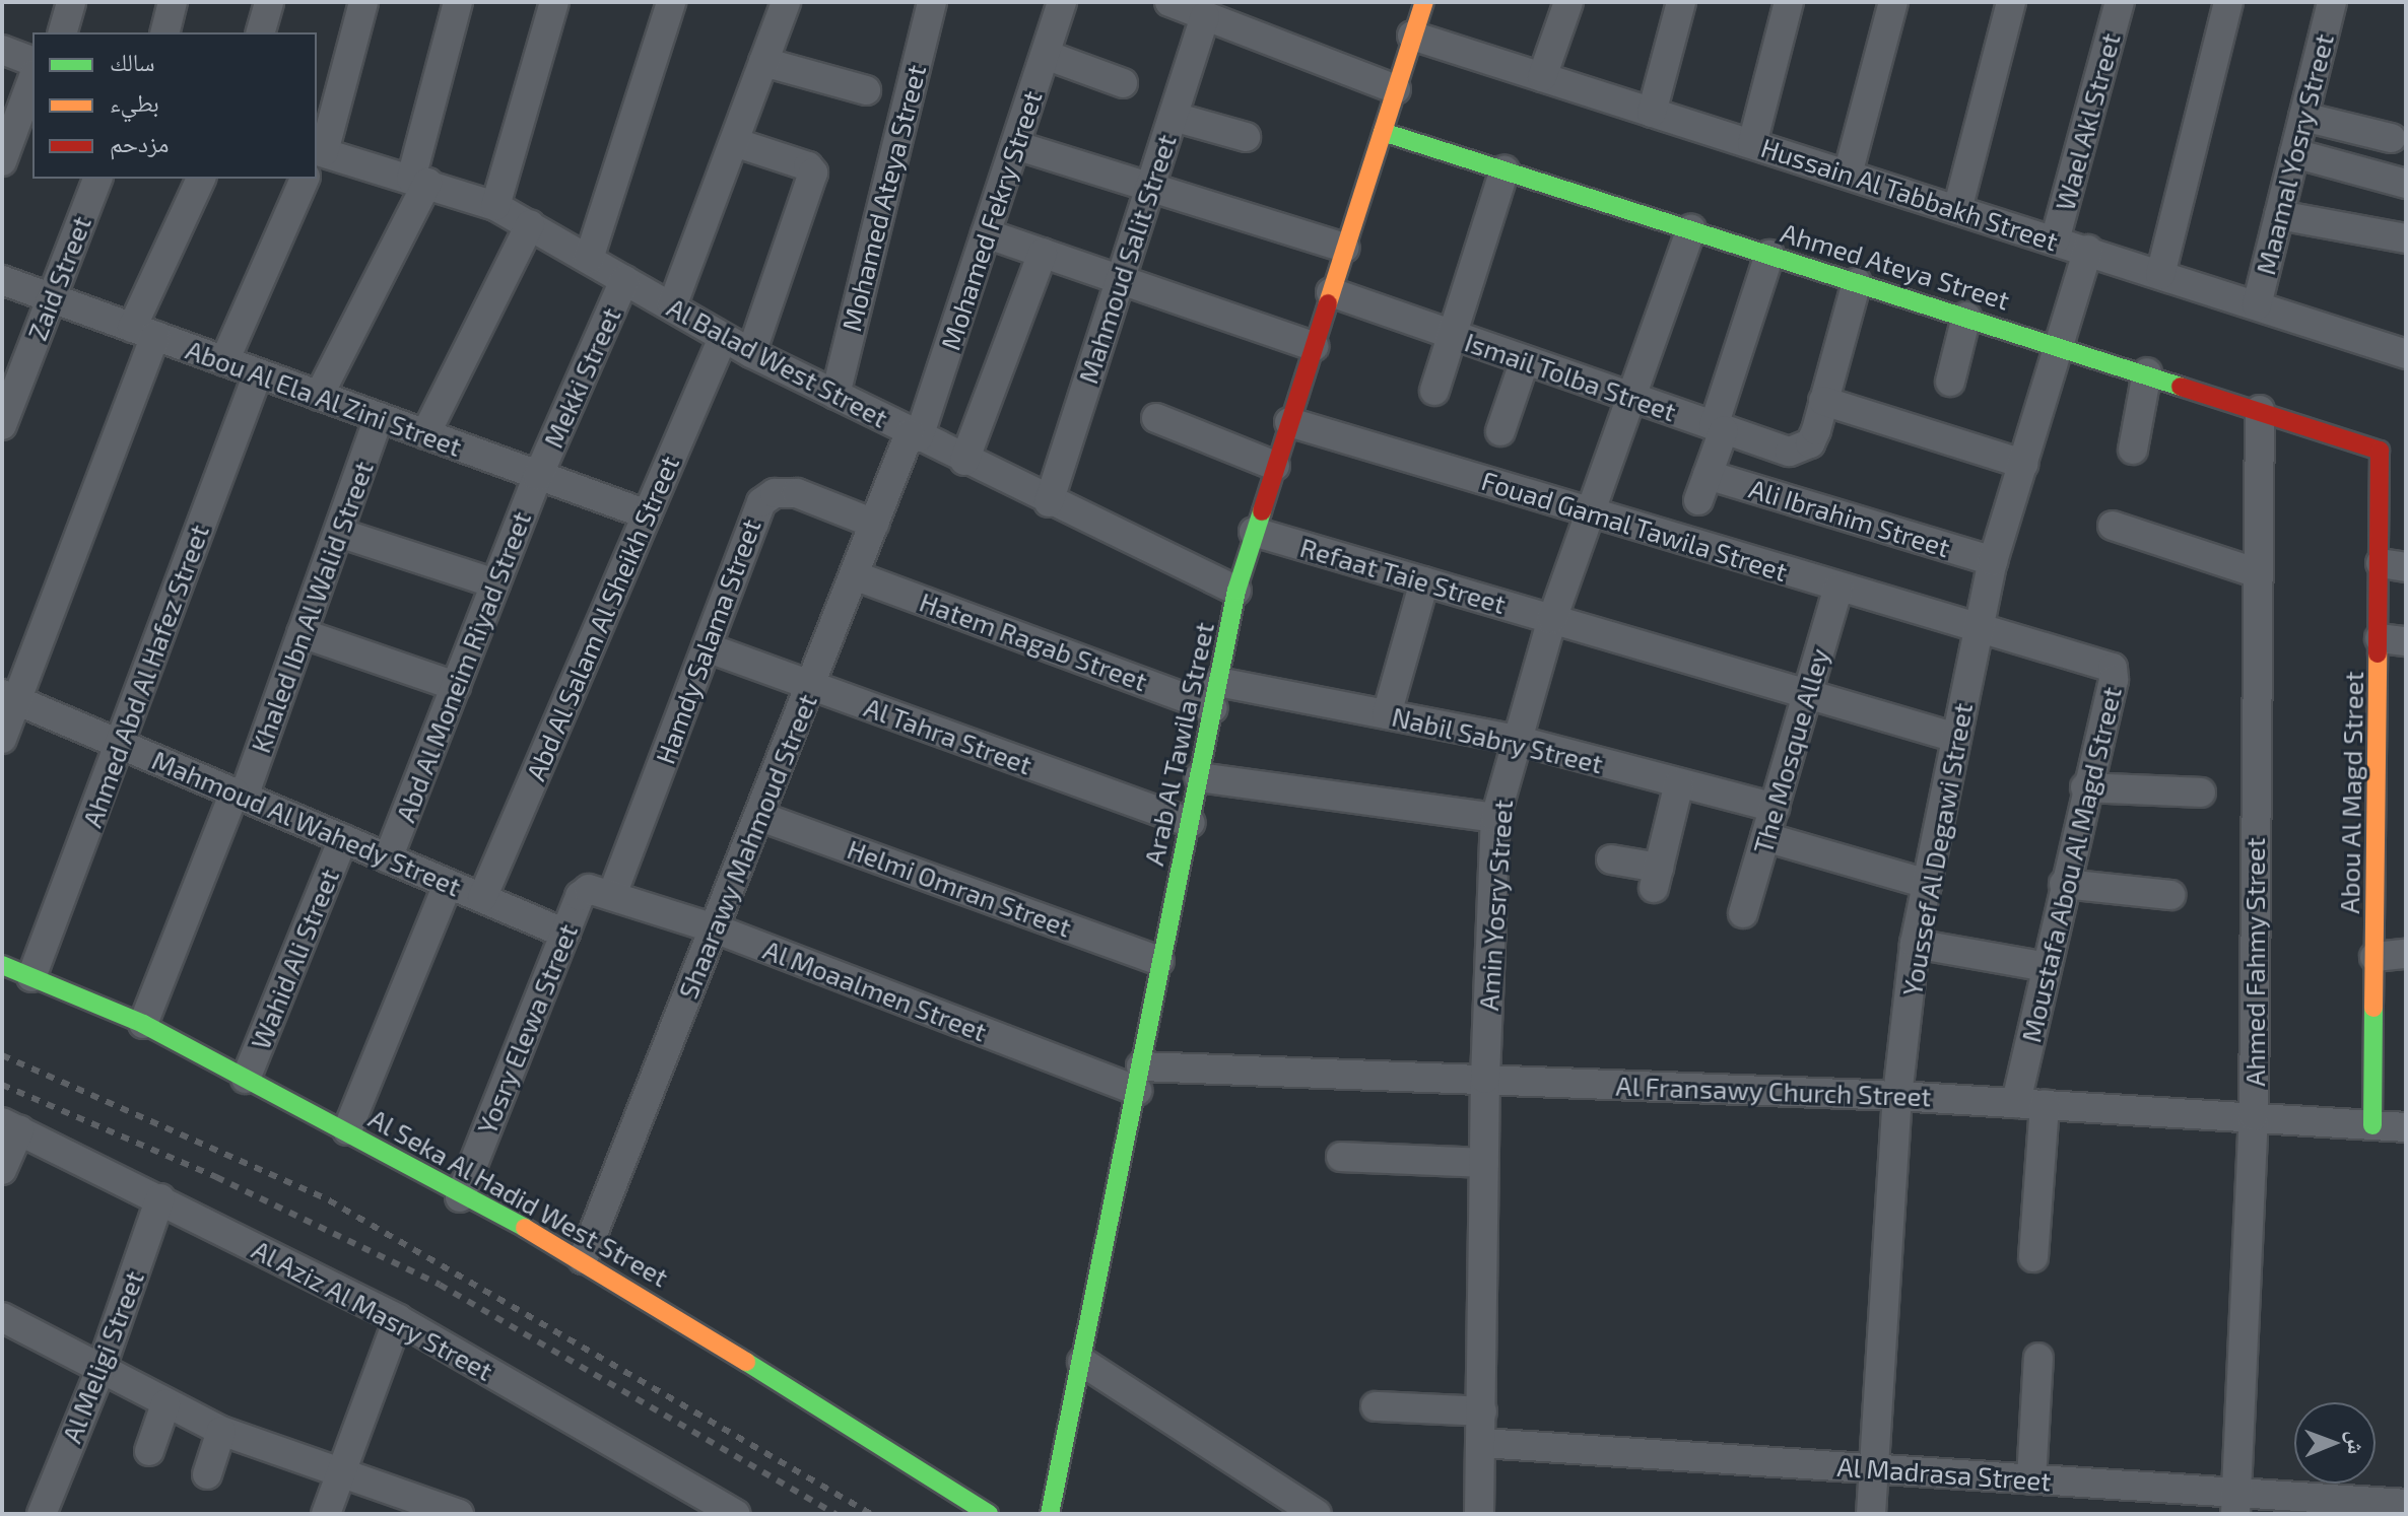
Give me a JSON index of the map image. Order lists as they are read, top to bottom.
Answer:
{
  "streets": {
    "street": [
      "Wael Akl Street",
      "Maamal Yosry Street",
      "Hussain Al Tabbakh Street",
      "Mohamed Ateya Street",
      "Mohamed Fekry Street",
      "Mahmoud Salit Street",
      "Ahmed Ateya Street",
      "Zaid Street",
      "Al Balad West Street",
      "Ismail Tolba Street",
      "Mekki Street",
      "Abou Al Ela Al Zini Street",
      "Ali Ibrahim Street",
      "Fouad Gamal Tawila Street",
      "Refaat Taie Street",
      "Khaled Ibn Al Walid Street",
      "Abd Al Salam Al Sheikh Street",
      "Hamdy Salama Street",
      "Hatem Ragab Street",
      "Abd Al Moneim Riyad Street",
      "Ahmed Abd Al Hafez Street",
      "Al Tahra Street",
      "Nabil Sabry Street",
      "Arab Al Tawila Street",
      "The Mosque Alley",
      "Abou Al Magd Street",
      "Mahmoud Al Wahedy Street",
      "Shaarawy Mahmoud Street",
      "Youssef Al Degawi Street",
      "Moustafa Abou Al Magd Street",
      "Helmi Omran Street",
      "Amin Yosry Street",
      "Wahid Ali Street",
      "Ahmed Fahmy Street",
      "Al Moaalmen Street",
      "Yosry Elewa Street",
      "Al Fransawy Church Street",
      "Al Seka Al Hadid West Street",
      "Al Aziz Al Masry Street",
      "Al Meligi Street",
      "Al Madrasa Street"
    ]
  },
  "crossings": [
    ["Wael Akl Street", "Hussain Al Tabbakh Street"],
    ["Maamal Yosry Street", "Hussain Al Tabbakh Street"],
    ["Hussain Al Tabbakh Street", "Arab Al Tawila Street"],
    ["Hussain Al Tabbakh Street", "Youssef Al Degawi Street"],
    ["Mohamed Ateya Street", "Al Balad West Street"],
    ["Mohamed Fekry Street", "Al Balad West Street"],
    ["Mohamed Fekry Street", "Shaarawy Mahmoud Street"],
    ["Mahmoud Salit Street", "Al Balad West Street"],
    ["Ahmed Ateya Street", "Ali Ibrahim Street"],
    ["Ahmed Ateya Street", "Arab Al Tawila Street"],
    ["Ahmed Ateya Street", "Abou Al Magd Street"],
    ["Ahmed Ateya Street", "Youssef Al Degawi Street"],
    ["Ahmed Ateya Street", "Amin Yosry Street"],
    ["Ahmed Ateya Street", "Ahmed Fahmy Street"],
    ["Zaid Street", "Abou Al Ela Al Zini Street"],
    ["Al Balad West Street", "Mekki Street"],
    ["Al Balad West Street", "Abd Al Salam Al Sheikh Street"],
    ["Al Balad West Street", "Arab Al Tawila Street"],
    ["Al Balad West Street", "Shaarawy Mahmoud Street"],
    ["Ismail Tolba Street", "Ali Ibrahim Street"],
    ["Ismail Tolba Street", "Arab Al Tawila Street"],
    ["Ismail Tolba Street", "Amin Yosry Street"],
    ["Mekki Street", "Abou Al Ela Al Zini Street"],
    ["Mekki Street", "Abd Al Moneim Riyad Street"],
    ["Abou Al Ela Al Zini Street", "Khaled Ibn Al Walid Street"],
    ["Abou Al Ela Al Zini Street", "Abd Al Salam Al Sheikh Street"],
    ["Abou Al Ela Al Zini Street", "Abd Al Moneim Riyad Street"],
    ["Abou Al Ela Al Zini Street", "Ahmed Abd Al Hafez Street"],
    ["Ali Ibrahim Street", "Youssef Al Degawi Street"],
    ["Fouad Gamal Tawila Street", "Arab Al Tawila Street"],
    ["Fouad Gamal Tawila Street", "The Mosque Alley"],
    ["Fouad Gamal Tawila Street", "Youssef Al Degawi Street"],
    ["Fouad Gamal Tawila Street", "Moustafa Abou Al Magd Street"],
    ["Fouad Gamal Tawila Street", "Amin Yosry Street"],
    ["Refaat Taie Street", "Arab Al Tawila Street"],
    ["Refaat Taie Street", "The Mosque Alley"],
    ["Refaat Taie Street", "Youssef Al Degawi Street"],
    ["Refaat Taie Street", "Amin Yosry Street"],
    ["Khaled Ibn Al Walid Street", "Mahmoud Al Wahedy Street"],
    ["Khaled Ibn Al Walid Street", "Al Seka Al Hadid West Street"],
    ["Abd Al Salam Al Sheikh Street", "Mahmoud Al Wahedy Street"],
    ["Hamdy Salama Street", "Al Tahra Street"],
    ["Hamdy Salama Street", "Shaarawy Mahmoud Street"],
    ["Hamdy Salama Street", "Al Moaalmen Street"],
    ["Hamdy Salama Street", "Yosry Elewa Street"],
    ["Hatem Ragab Street", "Nabil Sabry Street"],
    ["Hatem Ragab Street", "Arab Al Tawila Street"],
    ["Hatem Ragab Street", "Shaarawy Mahmoud Street"],
    ["Abd Al Moneim Riyad Street", "Mahmoud Al Wahedy Street"],
    ["Ahmed Abd Al Hafez Street", "Mahmoud Al Wahedy Street"],
    ["Ahmed Abd Al Hafez Street", "Al Seka Al Hadid West Street"],
    ["Al Tahra Street", "Arab Al Tawila Street"],
    ["Al Tahra Street", "Shaarawy Mahmoud Street"],
    ["Nabil Sabry Street", "Arab Al Tawila Street"],
    ["Nabil Sabry Street", "The Mosque Alley"],
    ["Nabil Sabry Street", "Amin Yosry Street"],
    ["Arab Al Tawila Street", "Helmi Omran Street"],
    ["Arab Al Tawila Street", "Al Moaalmen Street"],
    ["Arab Al Tawila Street", "Al Fransawy Church Street"],
    ["Abou Al Magd Street", "Al Fransawy Church Street"],
    ["Mahmoud Al Wahedy Street", "Wahid Ali Street"],
    ["Mahmoud Al Wahedy Street", "Yosry Elewa Street"],
    ["Shaarawy Mahmoud Street", "Helmi Omran Street"],
    ["Shaarawy Mahmoud Street", "Al Moaalmen Street"],
    ["Shaarawy Mahmoud Street", "Al Seka Al Hadid West Street"],
    ["Youssef Al Degawi Street", "Moustafa Abou Al Magd Street"],
    ["Youssef Al Degawi Street", "Al Fransawy Church Street"],
    ["Youssef Al Degawi Street", "Al Madrasa Street"],
    ["Moustafa Abou Al Magd Street", "Al Fransawy Church Street"],
    ["Amin Yosry Street", "Al Fransawy Church Street"],
    ["Amin Yosry Street", "Al Madrasa Street"],
    ["Wahid Ali Street", "Al Seka Al Hadid West Street"],
    ["Ahmed Fahmy Street", "Al Fransawy Church Street"],
    ["Ahmed Fahmy Street", "Al Madrasa Street"],
    ["Al Moaalmen Street", "Yosry Elewa Street"],
    ["Al Moaalmen Street", "Al Fransawy Church Street"],
    ["Yosry Elewa Street", "Al Seka Al Hadid West Street"],
    ["Al Aziz Al Masry Street", "Al Meligi Street"]
  ],
  "legend": ["سالك", "بطيء", "مزدحم"],
  "north": "right"
}
